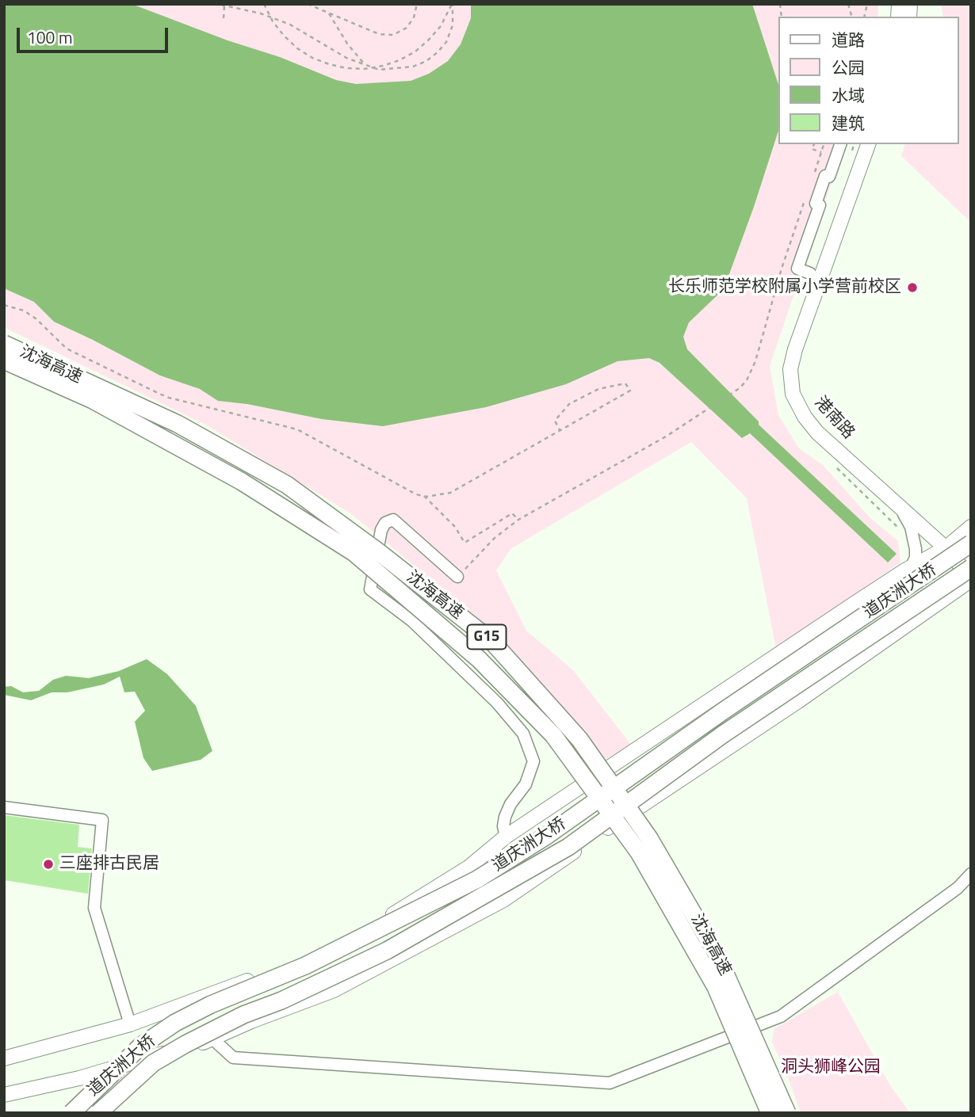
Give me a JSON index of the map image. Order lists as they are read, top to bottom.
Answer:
{
  "streets": {
    "highway": ["沈海高速", "道庆洲大桥", "G15"],
    "main road": ["港南路"]
  },
  "parks": ["洞头狮峰公园"],
  "places": ["长乐师范学校附属小学营前校区", "三座排古民居"],
  "legend": [
    "道路",
    "公园",
    "水域",
    "建筑"
  ],
  "scale_bar": "100 m"
}
